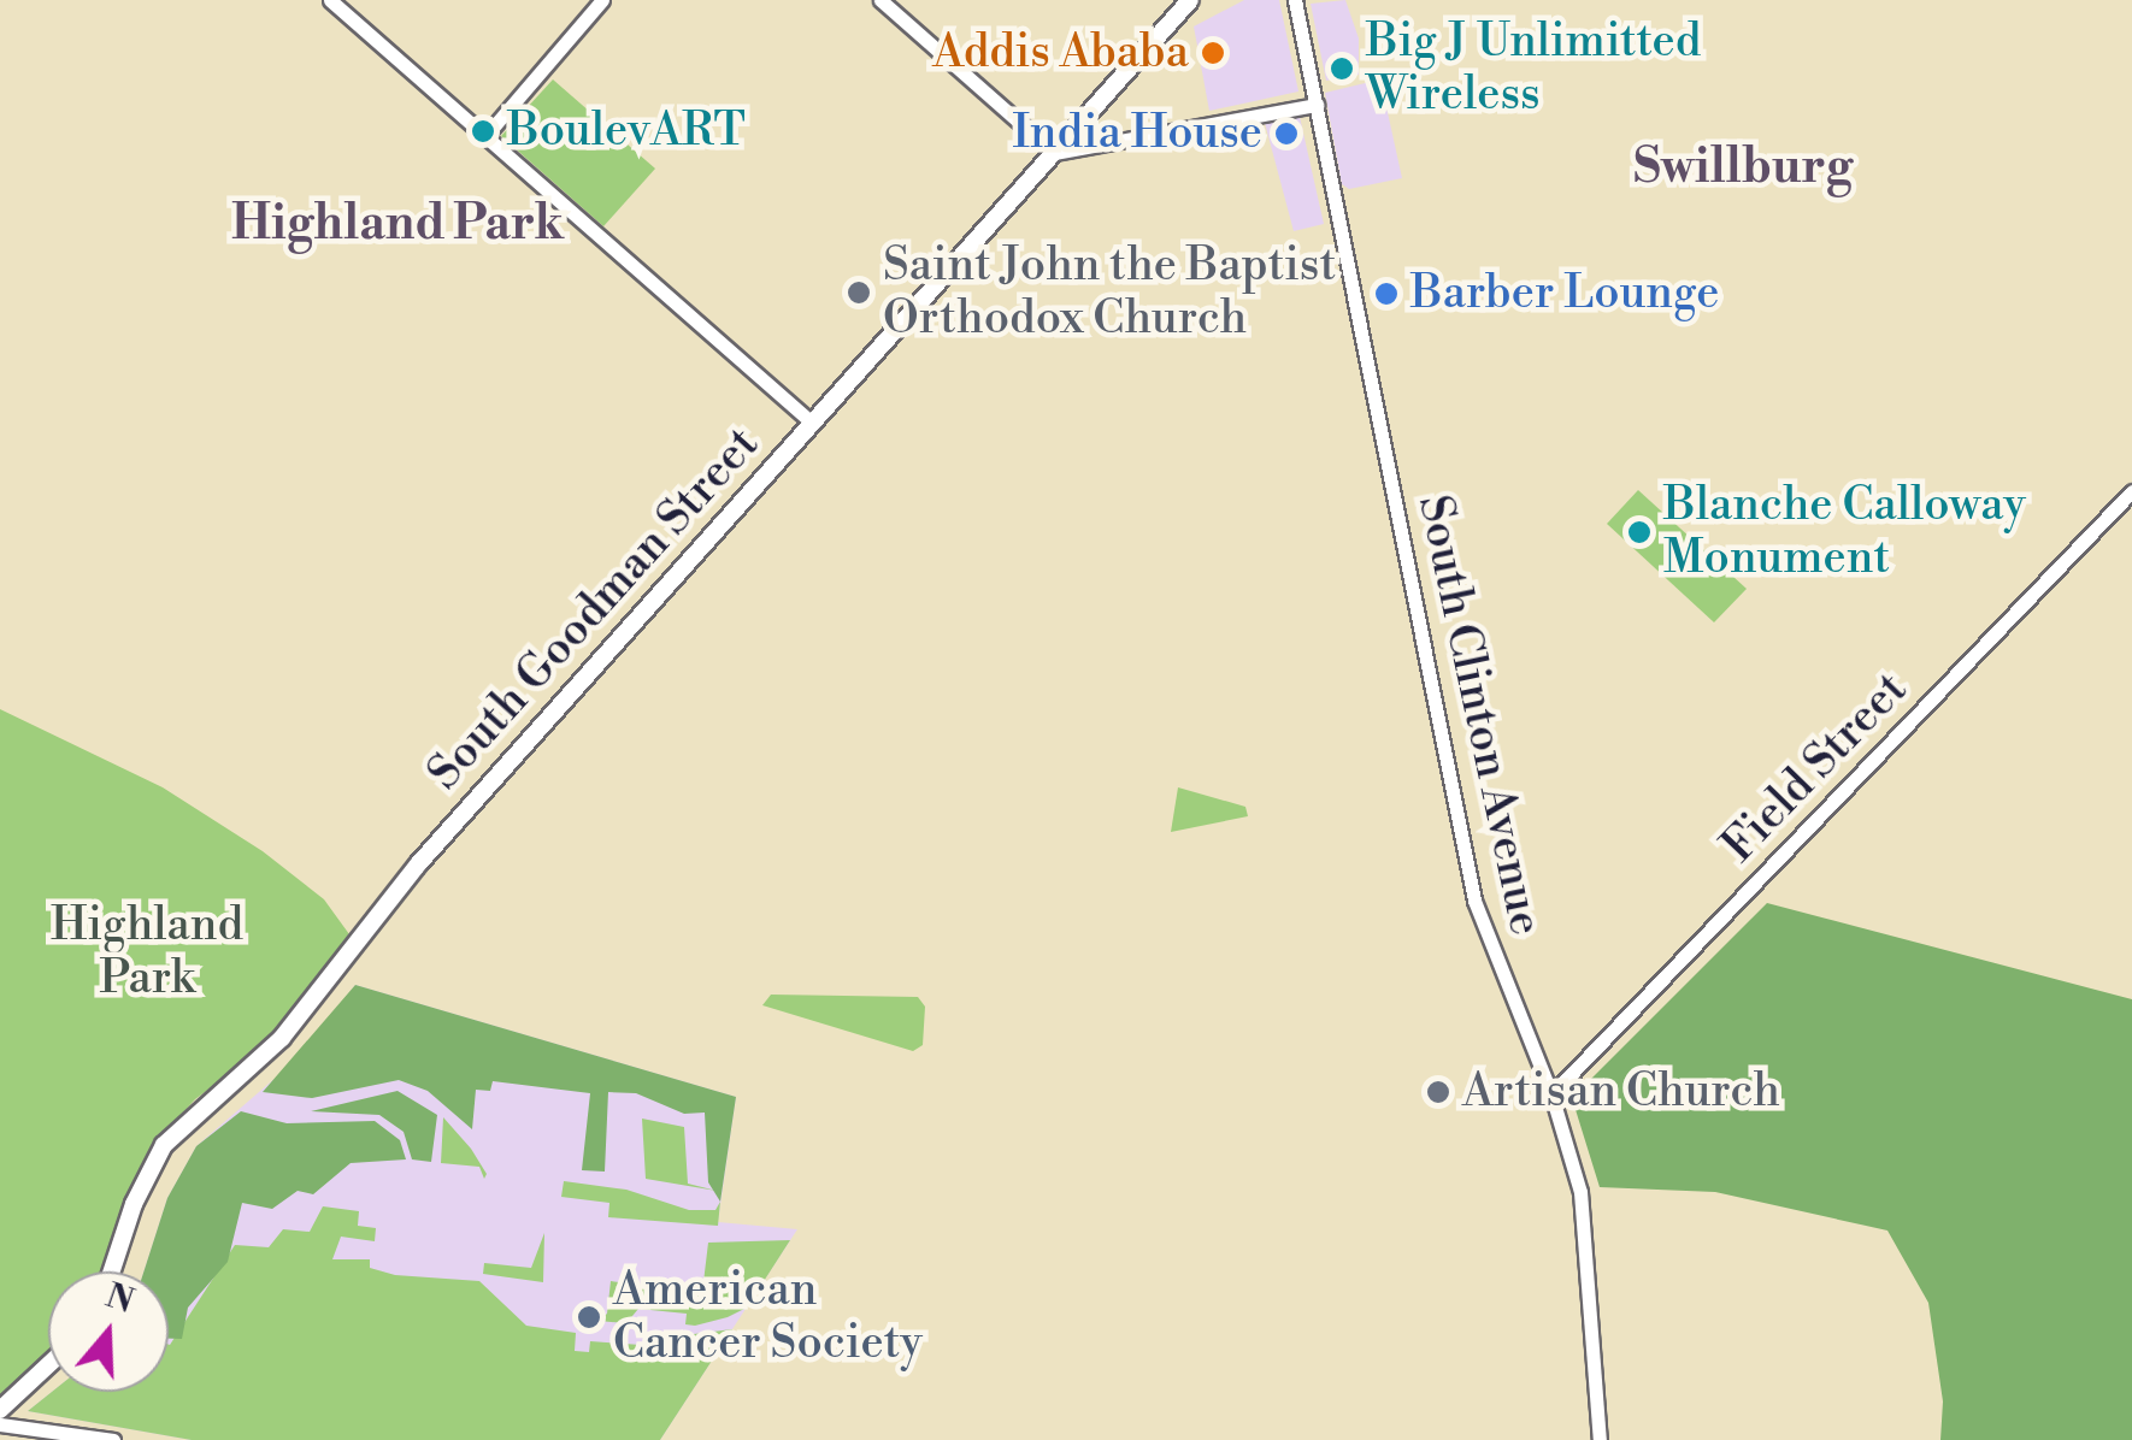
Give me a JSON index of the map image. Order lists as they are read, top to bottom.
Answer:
{
  "streets": {
    "main road": ["South Goodman Street"],
    "street": ["South Clinton Avenue", "Field Street"]
  },
  "crossings": [
    ["South Clinton Avenue", "Field Street"]
  ],
  "districts": ["Swillburg", "Highland Park"],
  "parks": ["Highland Park"],
  "places": [
    "Addis Ababa",
    "Big J Unlimitted Wireless",
    "BoulevART",
    "India House",
    "Saint John the Baptist Orthodox Church",
    "Barber Lounge",
    "Blanche Calloway Monument",
    "Artisan Church",
    "American Cancer Society"
  ],
  "north": "top"
}
